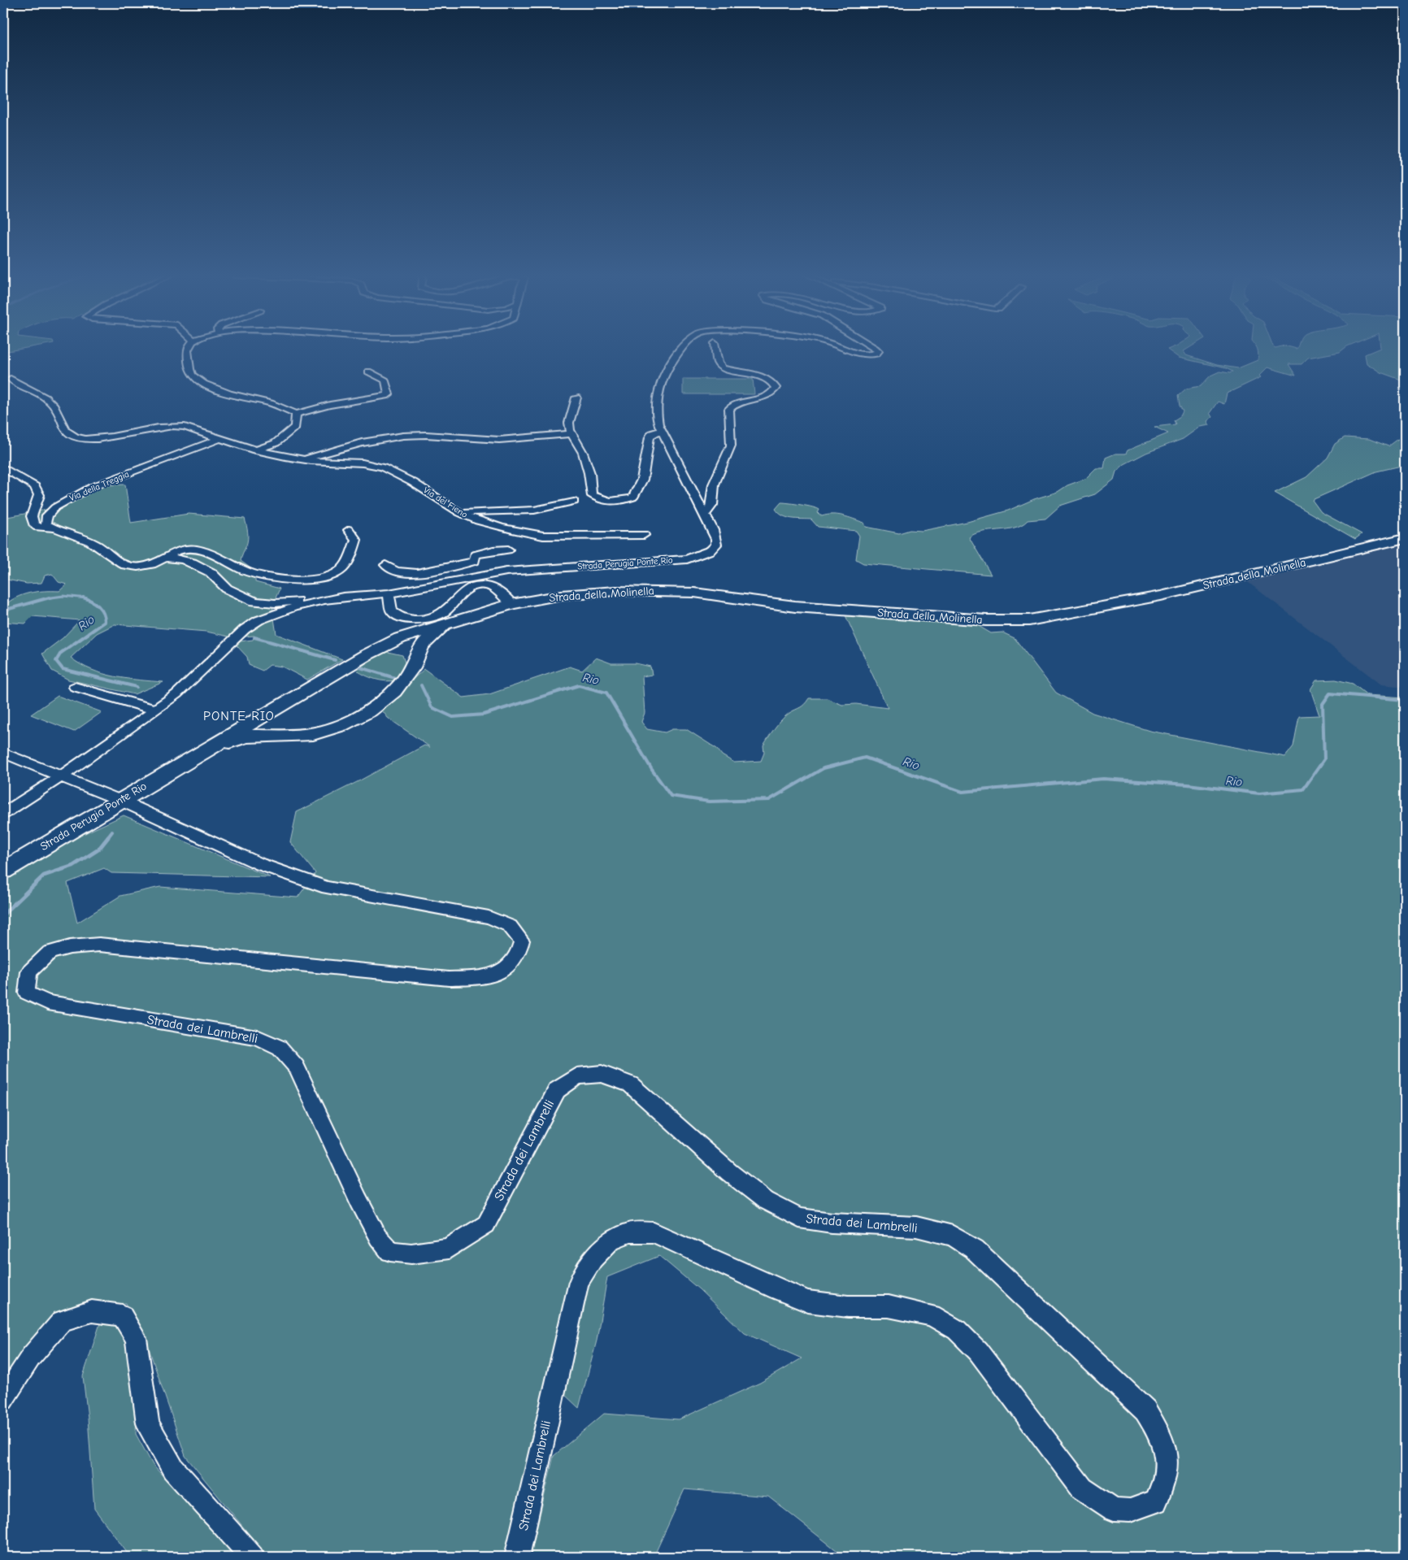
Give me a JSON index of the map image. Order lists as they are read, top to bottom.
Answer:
{
  "streets": {
    "main road": ["Strada Perugia Ponte Rio", "Strada della Molinella"],
    "street": ["Via della Treggia", "Via del Fieno", "Strada dei Lambrelli"]
  },
  "crossings": [
    ["Strada Perugia Ponte Rio", "Strada della Molinella"],
    ["Strada Perugia Ponte Rio", "Strada dei Lambrelli"]
  ],
  "districts": ["PONTE RIO"],
  "water": ["Rio"]
}
